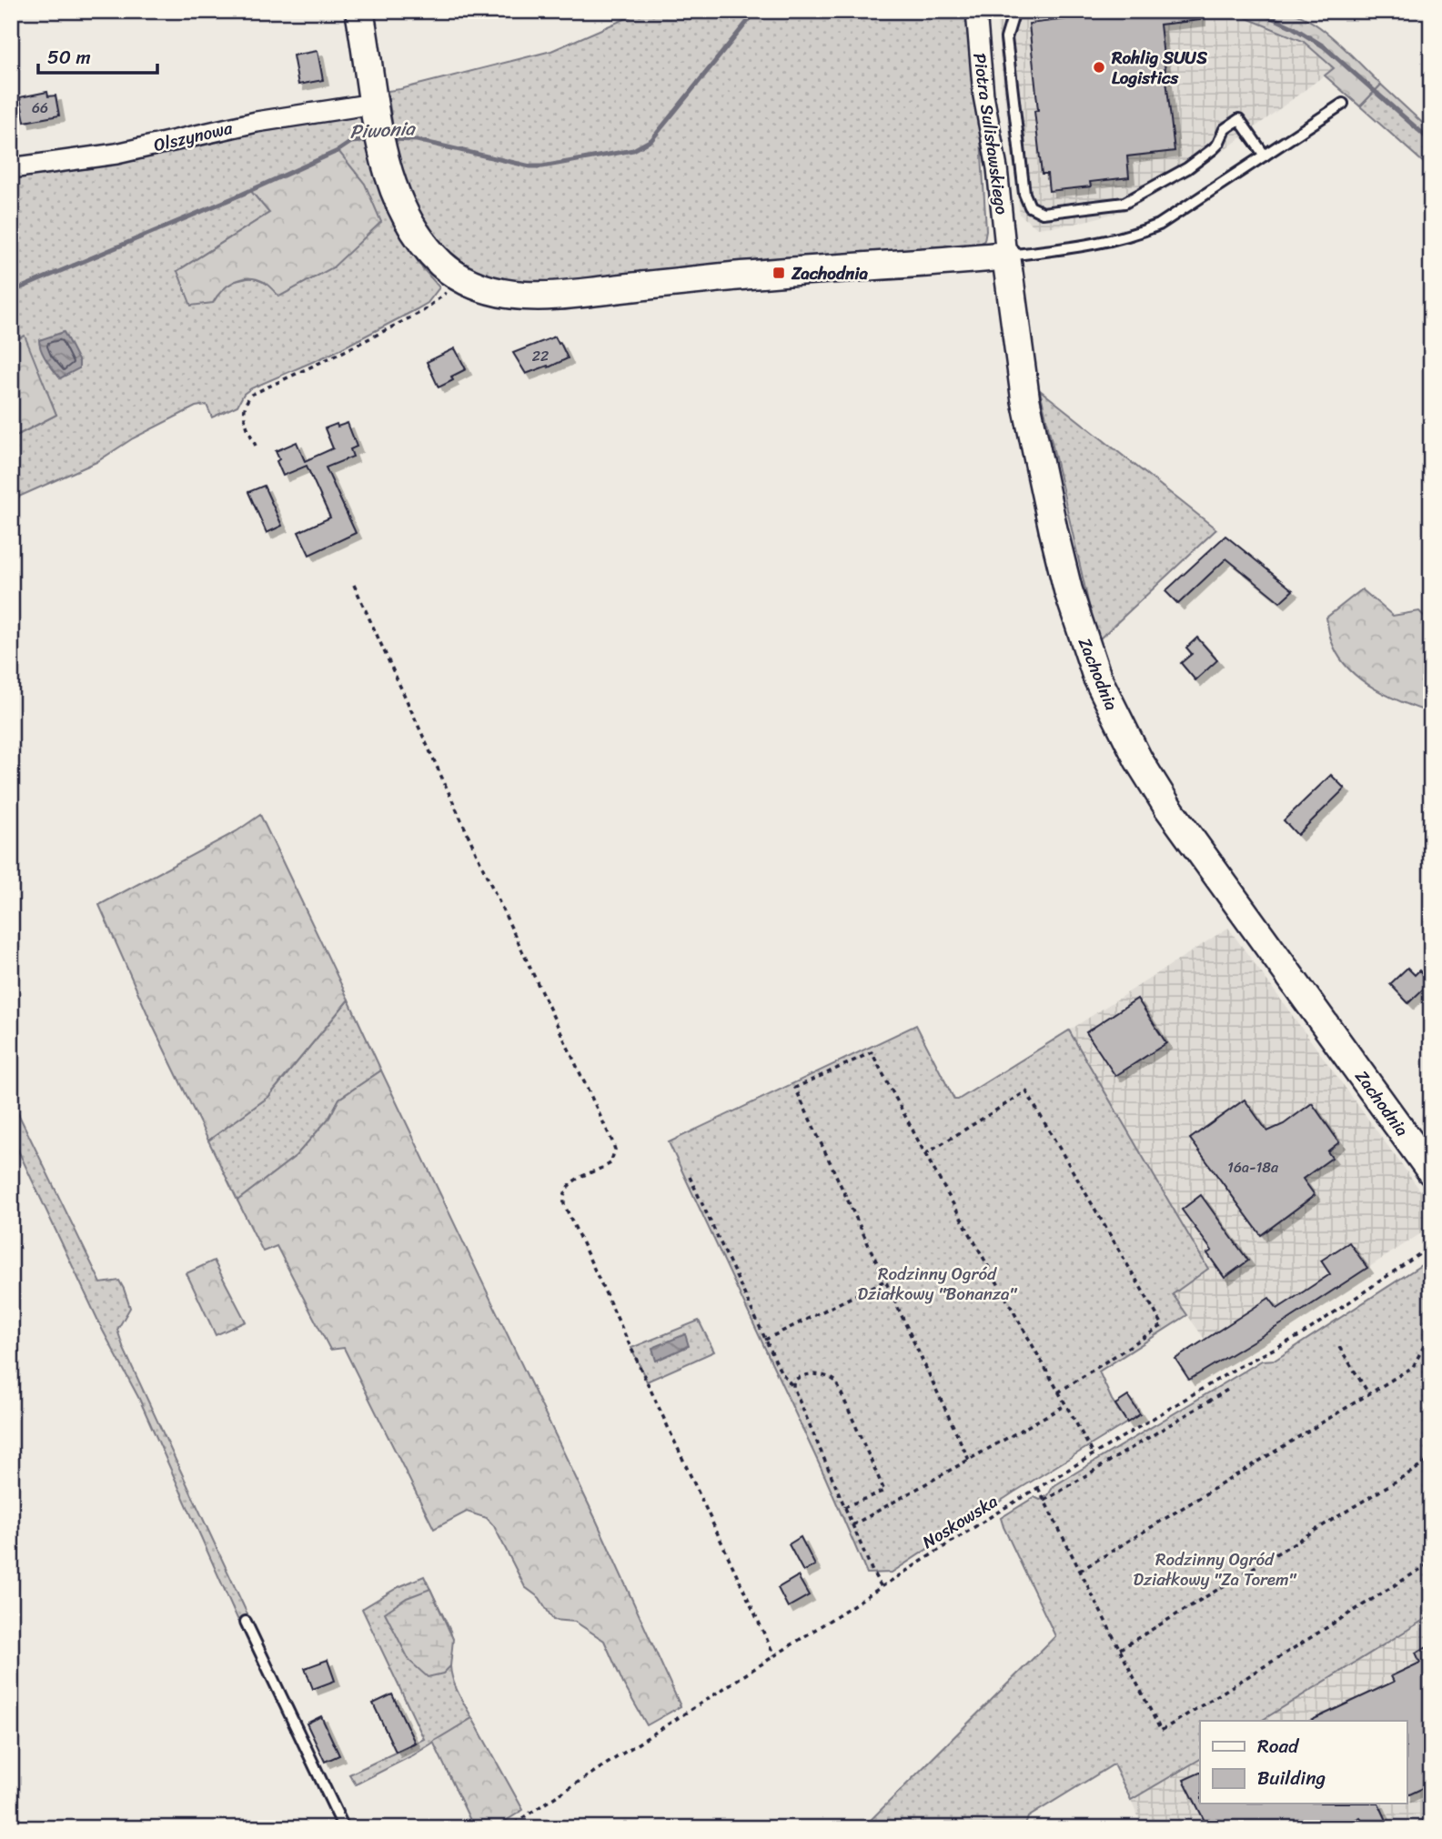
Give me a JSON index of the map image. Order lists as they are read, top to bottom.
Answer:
{
  "streets": {
    "street": ["Piotra Sulisławskiego", "Olszynowa", "Zachodnia"],
    "path": ["Noskowska"]
  },
  "crossings": [
    ["Piotra Sulisławskiego", "Zachodnia"]
  ],
  "water": ["Piwonia"],
  "parks": ["Rodzinny Ogród Działkowy \"Bonanza\"", "Rodzinny Ogród Działkowy \"Za Torem\""],
  "places": {
    "other": ["Rohlig SUUS Logistics"],
    "transit": ["Zachodnia"]
  },
  "house_numbers": ["66", "22", "16a-18a"],
  "legend": ["Road", "Building"],
  "scale_bar": "50 m"
}
